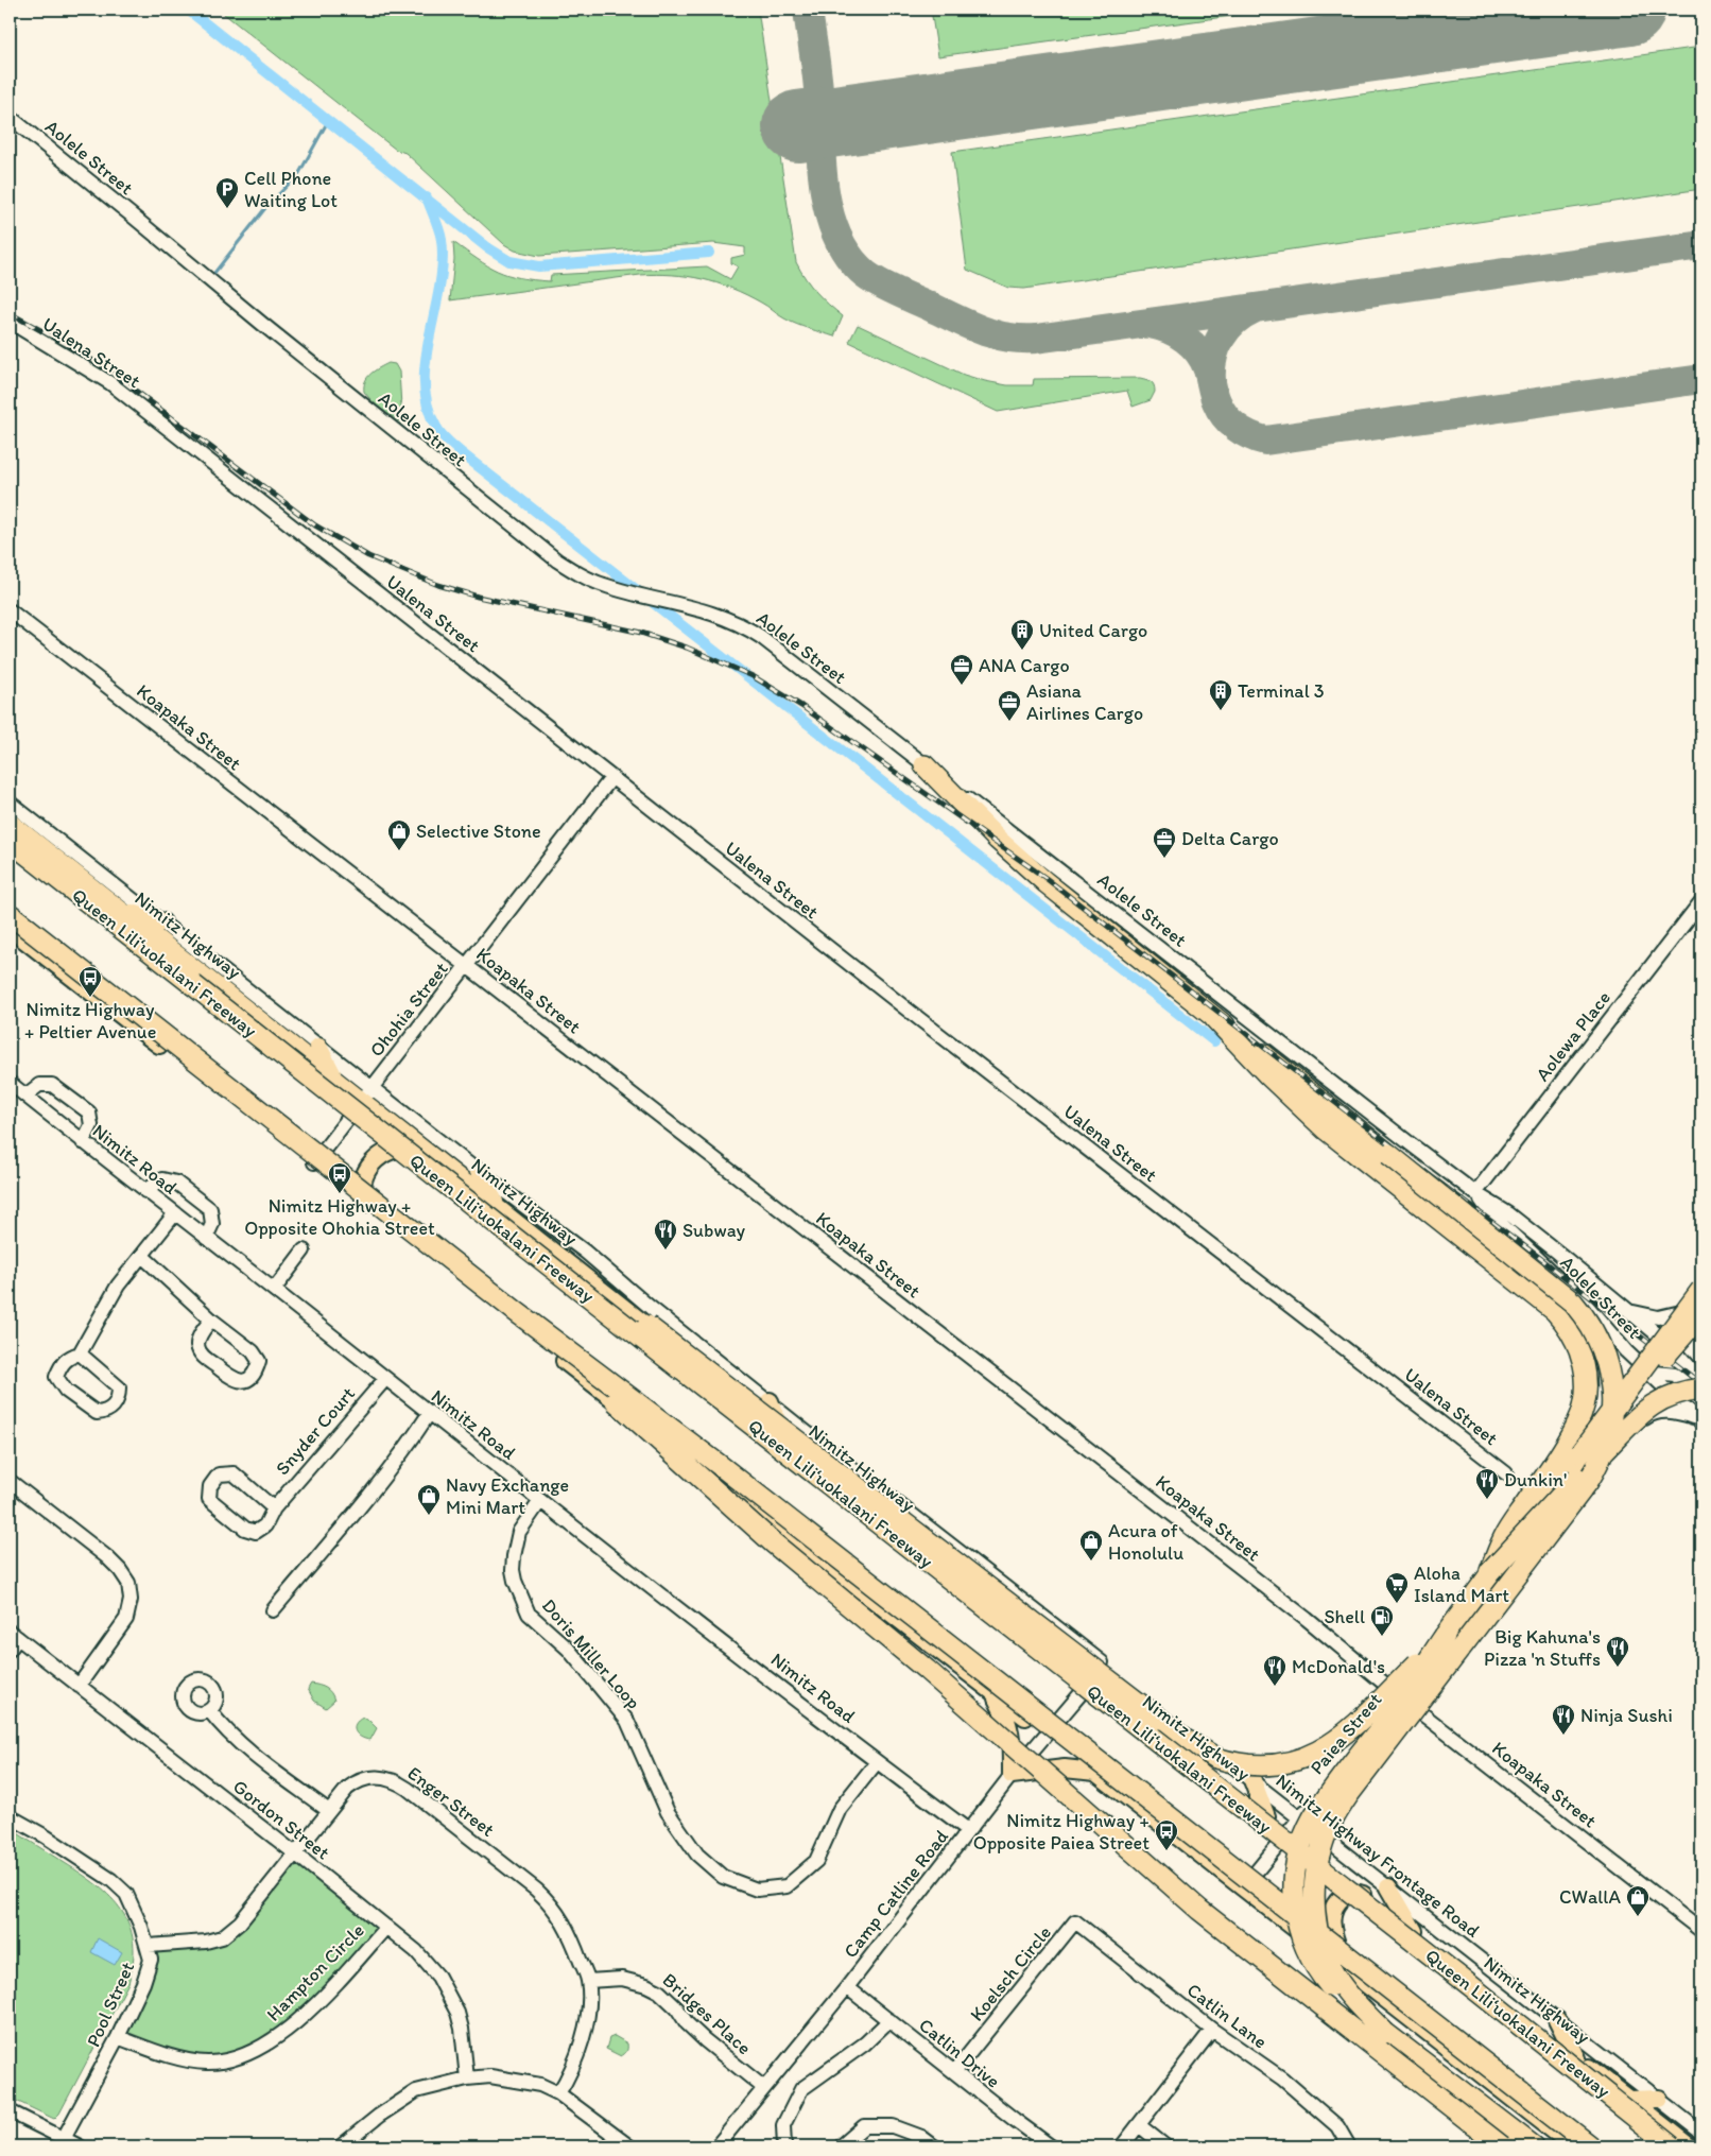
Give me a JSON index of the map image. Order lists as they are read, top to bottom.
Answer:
{
  "streets": {
    "highway": ["Queen Liliʻuokalani Freeway"],
    "main road": ["Nimitz Highway"],
    "street": [
      "Aolele Street",
      "Ualena Street",
      "Koapaka Street",
      "Ohohia Street",
      "Aolewa Place",
      "Nimitz Road",
      "Snyder Court",
      "Doris Miller Loop",
      "Paiea Street",
      "Enger Street",
      "Gordon Street",
      "Nimitz Highway Frontage Road",
      "Camp Catline Road",
      "Hampton Circle",
      "Koelsch Circle",
      "Pool Street",
      "Bridges Place",
      "Catlin Lane",
      "Catlin Drive"
    ]
  },
  "crossings": [
    ["Aolele Street", "Aolewa Place"],
    ["Aolele Street", "Paiea Street"],
    ["Ualena Street", "Ohohia Street"],
    ["Koapaka Street", "Ohohia Street"],
    ["Koapaka Street", "Paiea Street"],
    ["Nimitz Highway", "Queen Liliʻuokalani Freeway"],
    ["Nimitz Highway", "Ohohia Street"],
    ["Nimitz Highway", "Paiea Street"],
    ["Nimitz Highway", "Nimitz Highway Frontage Road"],
    ["Nimitz Highway", "Camp Catline Road"],
    ["Ohohia Street", "Nimitz Highway Frontage Road"],
    ["Nimitz Road", "Snyder Court"],
    ["Nimitz Road", "Doris Miller Loop"],
    ["Nimitz Road", "Camp Catline Road"],
    ["Paiea Street", "Nimitz Highway Frontage Road"],
    ["Enger Street", "Gordon Street"],
    ["Enger Street", "Pool Street"],
    ["Enger Street", "Bridges Place"],
    ["Gordon Street", "Hampton Circle"],
    ["Nimitz Highway Frontage Road", "Camp Catline Road"],
    ["Camp Catline Road", "Bridges Place"],
    ["Camp Catline Road", "Catlin Drive"],
    ["Hampton Circle", "Pool Street"],
    ["Koelsch Circle", "Catlin Lane"],
    ["Koelsch Circle", "Catlin Drive"]
  ],
  "places": {
    "parking": ["Cell Phone Waiting Lot"],
    "building": ["United Cargo", "Terminal 3"],
    "office": ["ANA Cargo", "Asiana Airlines Cargo", "Delta Cargo"],
    "shop": [
      "Selective Stone",
      "Navy Exchange Mini Mart",
      "Acura of Honolulu",
      "CWallA"
    ],
    "bus stop": ["Nimitz Highway + Peltier Avenue", "Nimitz Highway + Opposite Ohohia Street", "Nimitz Highway + Opposite Paiea Street"],
    "restaurant": [
      "Subway",
      "Dunkin'",
      "Big Kahuna's Pizza 'n Stuffs",
      "McDonald's",
      "Ninja Sushi"
    ],
    "supermarket": ["Aloha Island Mart"],
    "fuel station": ["Shell"]
  }
}
